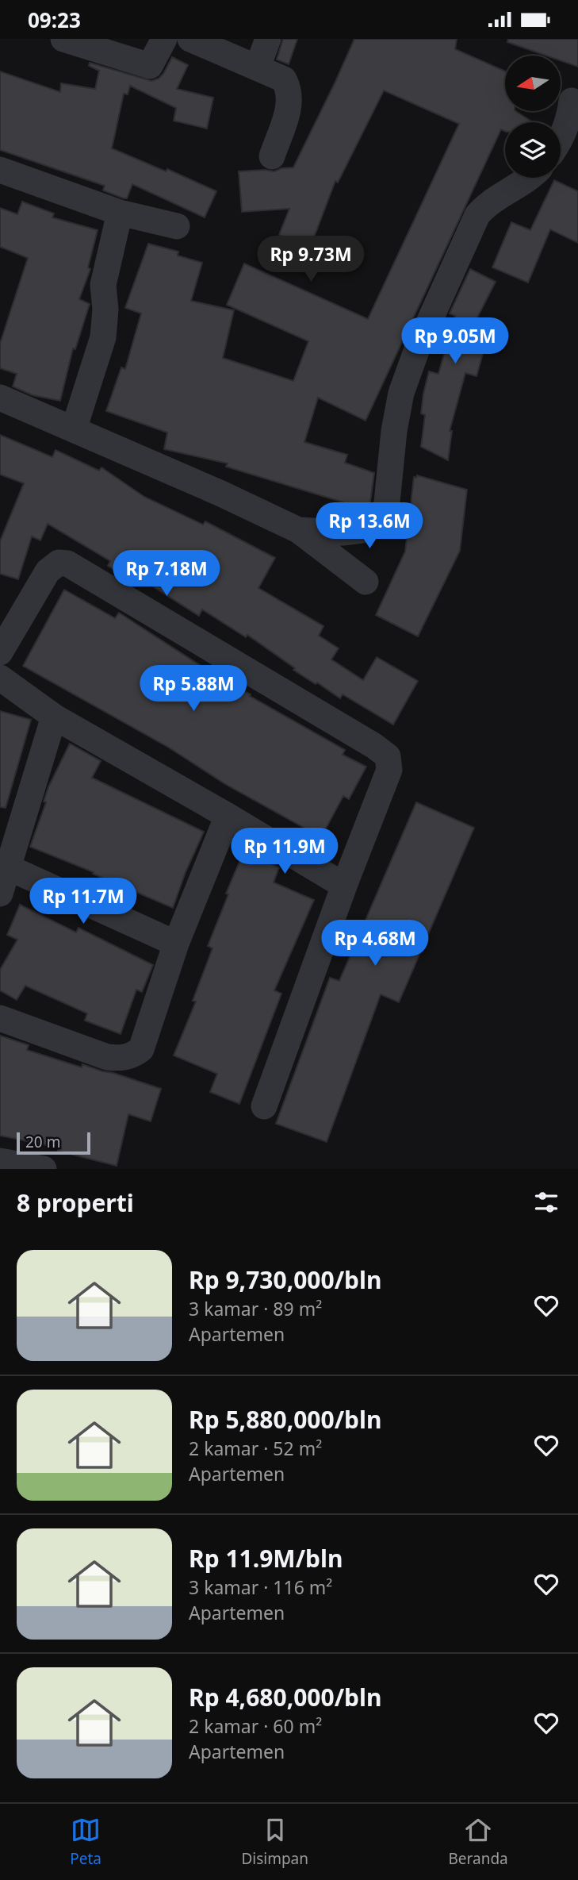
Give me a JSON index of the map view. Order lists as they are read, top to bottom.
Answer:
{
  "scale_bar": "20 m",
  "north": "left",
  "page": {
    "status": "09:23",
    "price": [
      "Rp 9.73M",
      "Rp 9.05M",
      "Rp 13.6M",
      "Rp 7.18M",
      "Rp 5.88M",
      "Rp 11.9M",
      "Rp 11.7M",
      "Rp 4.68M"
    ],
    "scale": "20 m",
    "heading": "8 properti",
    "list": [
      {
        "name": "Rp 9,730,000/bln",
        "note": "3 kamar · 89 m² · Apartemen"
      },
      {
        "name": "Rp 5,880,000/bln",
        "note": "2 kamar · 52 m² · Apartemen"
      },
      {
        "name": "Rp 11.9M/bln",
        "note": "3 kamar · 116 m² · Apartemen"
      },
      {
        "name": "Rp 4,680,000/bln",
        "note": "2 kamar · 60 m² · Apartemen"
      }
    ],
    "tabs": ["Peta", "Disimpan", "Beranda"]
  }
}
